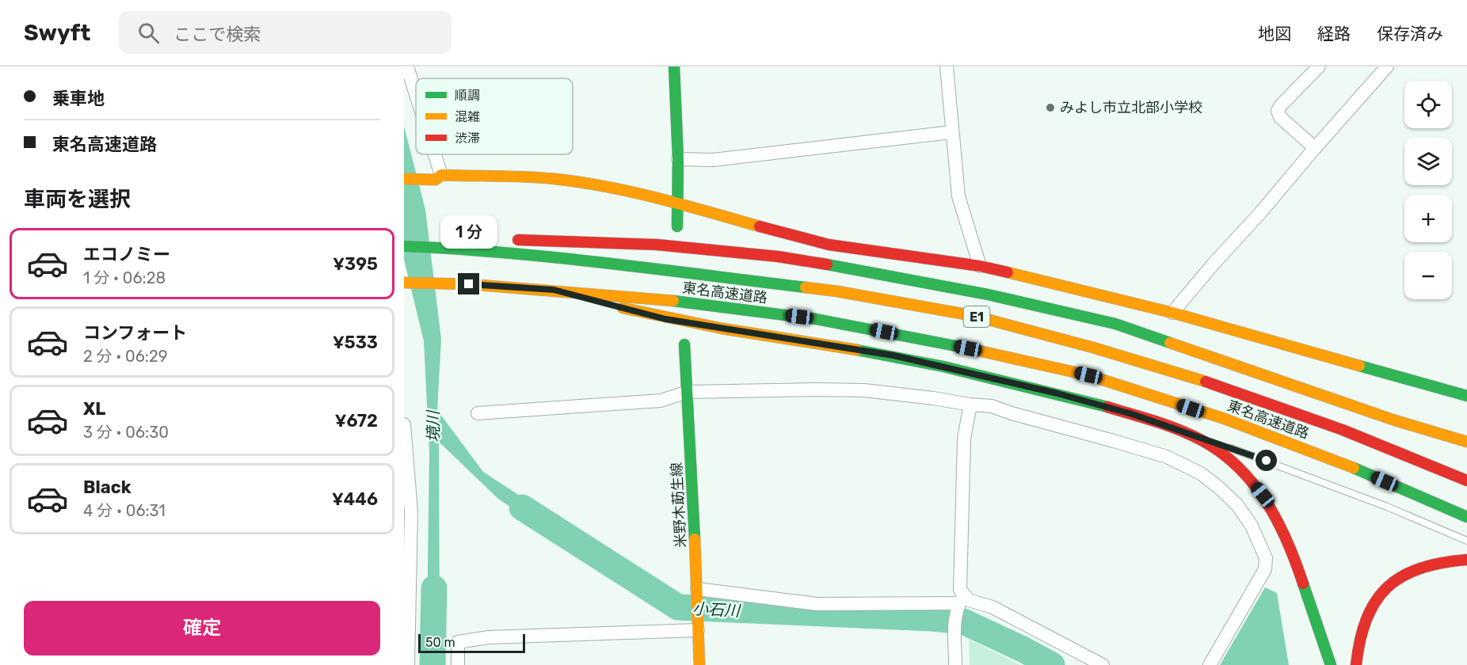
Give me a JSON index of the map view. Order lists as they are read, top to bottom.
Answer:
{
  "streets": {
    "main road": ["東名高速道路", "E1", "米野木莇生線"]
  },
  "water": ["境川", "小石川"],
  "places": ["みよし市立北部小学校"],
  "legend": ["順調", "混雑", "渋滞"],
  "scale_bar": "50 m",
  "page": {
    "header": "Swyft",
    "search": "ここで検索",
    "nav": ["地図", "経路", "保存済み"],
    "banner": ["乗車地", "東名高速道路"],
    "map_buttons": ["+", "−"],
    "heading": "車両を選択",
    "bubble": "1 分",
    "list": [
      {
        "name": "エコノミー",
        "note": "1 分 · 06:28",
        "value": "¥395"
      },
      {
        "name": "コンフォート",
        "note": "2 分 · 06:29",
        "value": "¥533"
      },
      {
        "name": "XL",
        "note": "3 分 · 06:30",
        "value": "¥672"
      },
      {
        "name": "Black",
        "note": "4 分 · 06:31",
        "value": "¥446"
      }
    ],
    "buttons": "確定",
    "scale": "50 m"
  }
}
